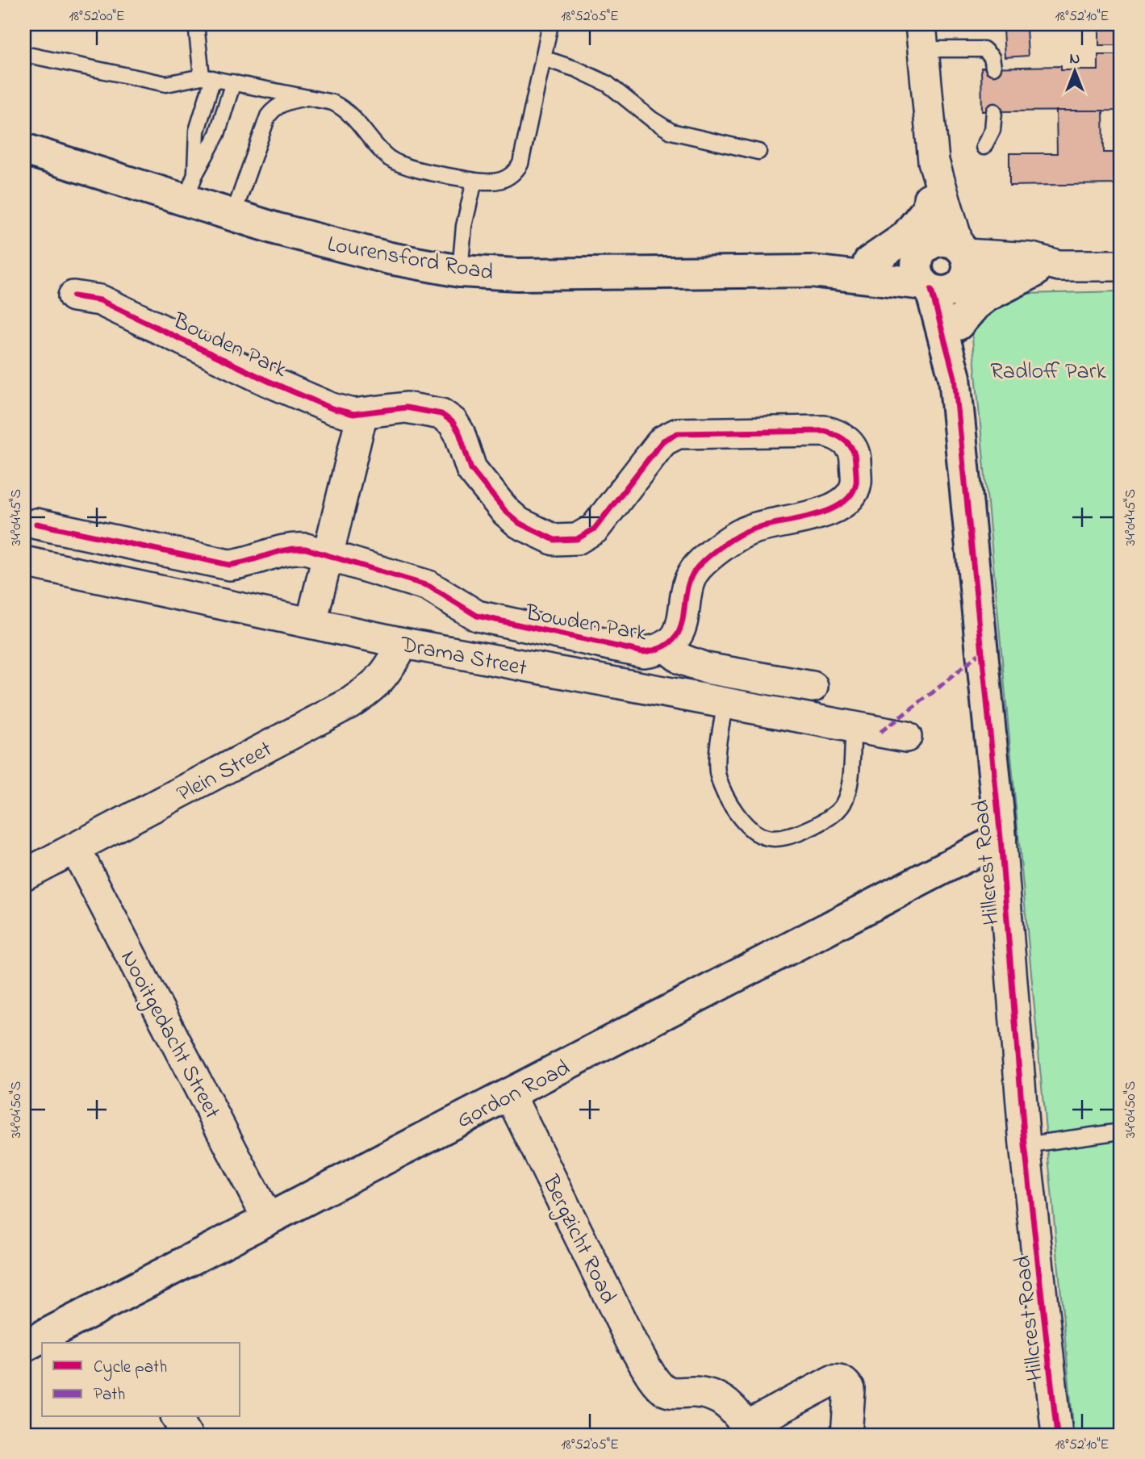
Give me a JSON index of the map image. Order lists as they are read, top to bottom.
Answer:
{
  "streets": {
    "street": [
      "Lourensford Road",
      "Bowden Park",
      "Drama Street",
      "Plein Street",
      "Hillcrest Road",
      "Nooitgedacht Street",
      "Gordon Road",
      "Bergzicht Road"
    ]
  },
  "crossings": [
    ["Lourensford Road", "Hillcrest Road"],
    ["Drama Street", "Plein Street"],
    ["Plein Street", "Nooitgedacht Street"],
    ["Hillcrest Road", "Gordon Road"],
    ["Nooitgedacht Street", "Gordon Road"],
    ["Gordon Road", "Bergzicht Road"]
  ],
  "parks": ["Radloff Park"],
  "legend": ["Cycle path", "Path"],
  "north": "top",
  "coordinates": [
    "18°52'00\"E",
    "18°52'05\"E",
    "18°52'10\"E",
    "34°04'45\"S",
    "34°04'50\"S"
  ]
}
